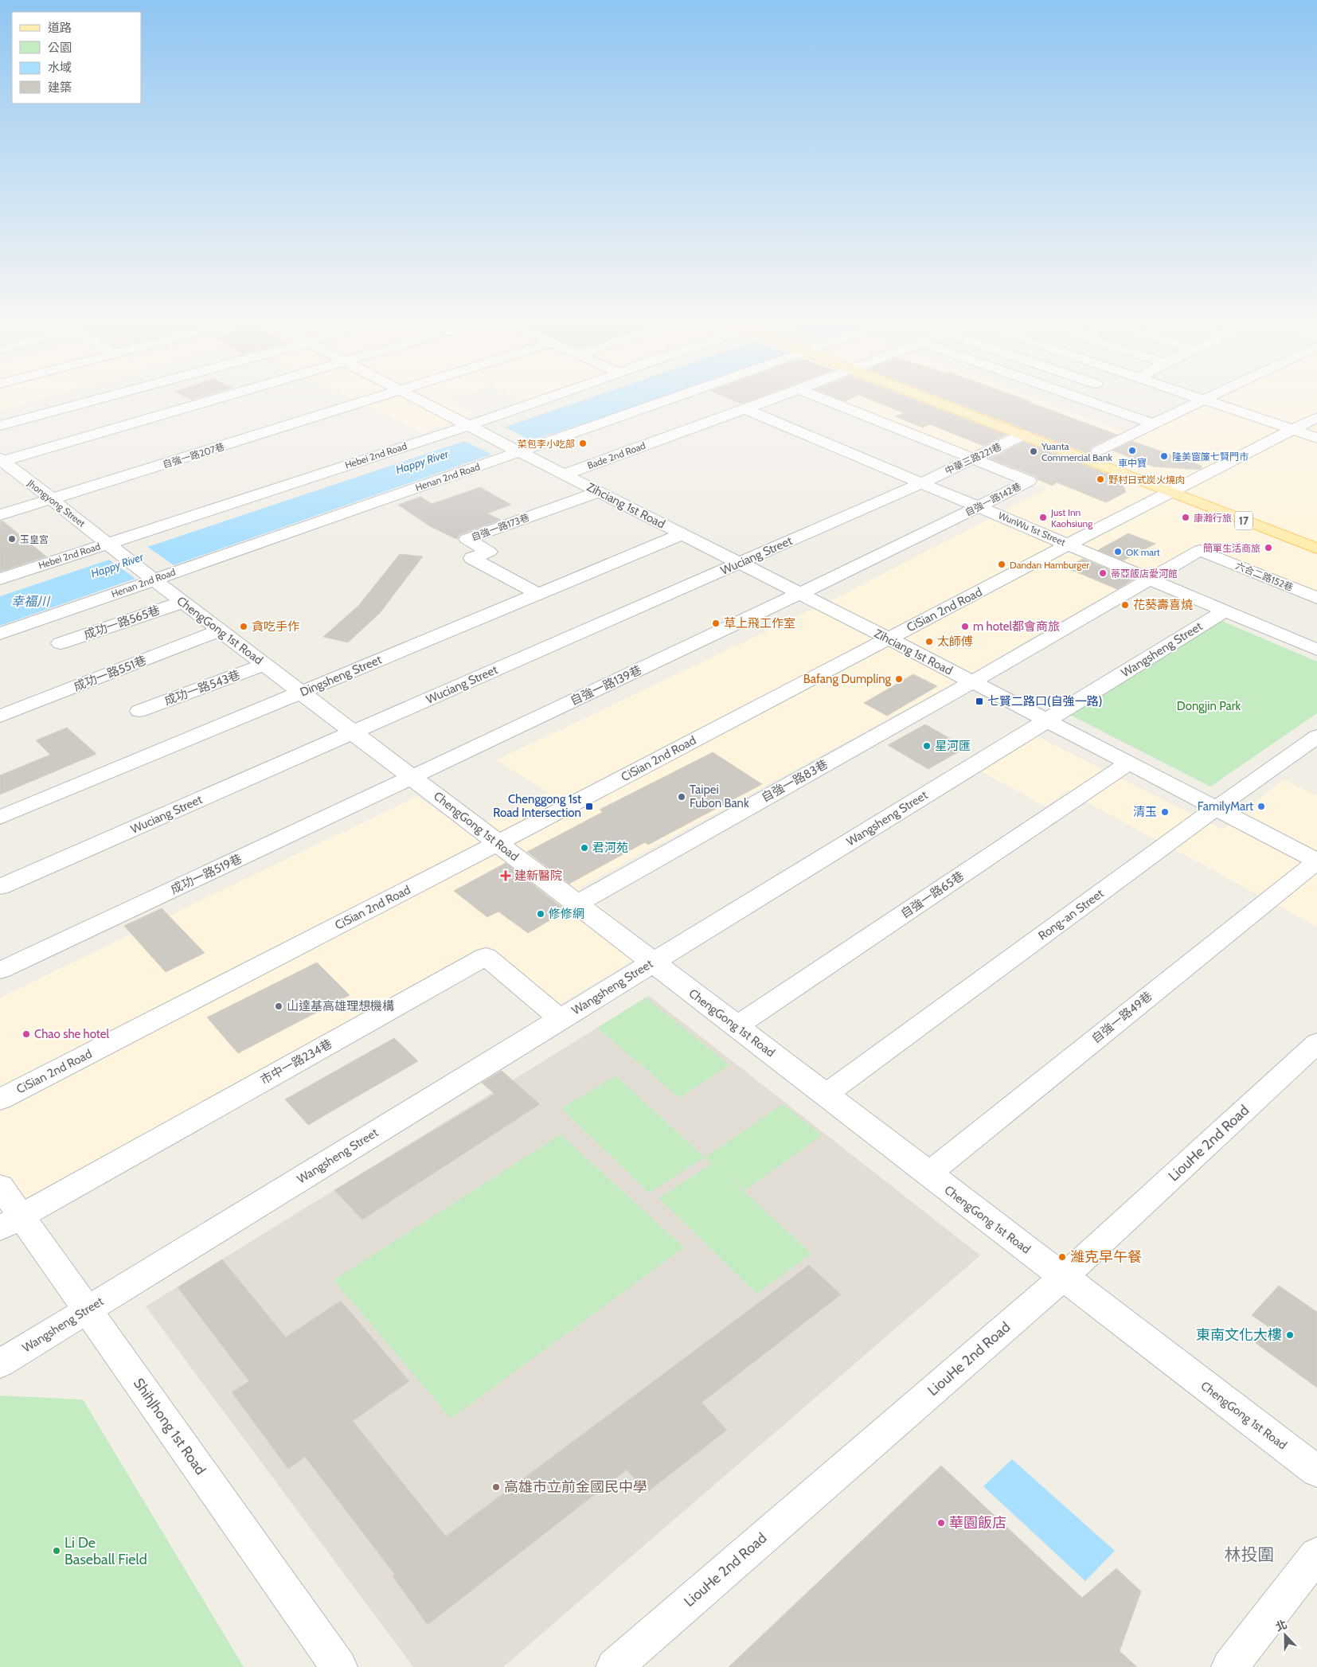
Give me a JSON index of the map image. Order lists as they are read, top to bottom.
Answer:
{
  "streets": {
    "main road": ["17"],
    "street": [
      "自強一路207巷",
      "Hebei 2nd Road",
      "Bade 2nd Road",
      "中華三路221巷",
      "Henan 2nd Road",
      "自強一路142巷",
      "Jhongyong Street",
      "Zihciang 1st Road",
      "自強一路173巷",
      "WunWu 1st Street",
      "Wuciang Street",
      "六合二路152巷",
      "CiSian 2nd Road",
      "成功一路565巷",
      "ChengGong 1st Road",
      "Wangsheng Street",
      "成功一路551巷",
      "Dingsheng Street",
      "自強一路139巷",
      "成功一路543巷",
      "自強一路83巷",
      "成功一路519巷",
      "自強一路65巷",
      "Rong-an Street",
      "自強一路49巷",
      "市中一路234巷",
      "LiouHe 2nd Road",
      "ShihJhong 1st Road"
    ]
  },
  "crossings": [
    ["自強一路207巷", "Jhongyong Street"],
    ["Hebei 2nd Road", "Jhongyong Street"],
    ["Hebei 2nd Road", "Zihciang 1st Road"],
    ["Bade 2nd Road", "Zihciang 1st Road"],
    ["Bade 2nd Road", "WunWu 1st Street"],
    ["中華三路221巷", "自強一路142巷"],
    ["中華三路221巷", "17"],
    ["中華三路221巷", "WunWu 1st Street"],
    ["中華三路221巷", "Wuciang Street"],
    ["Henan 2nd Road", "Jhongyong Street"],
    ["Henan 2nd Road", "Zihciang 1st Road"],
    ["Henan 2nd Road", "ChengGong 1st Road"],
    ["自強一路142巷", "Zihciang 1st Road"],
    ["自強一路142巷", "WunWu 1st Street"],
    ["自強一路142巷", "自強一路139巷"],
    ["Jhongyong Street", "ChengGong 1st Road"],
    ["Zihciang 1st Road", "自強一路173巷"],
    ["Zihciang 1st Road", "Wuciang Street"],
    ["Zihciang 1st Road", "CiSian 2nd Road"],
    ["Zihciang 1st Road", "Wangsheng Street"],
    ["Zihciang 1st Road", "Dingsheng Street"],
    ["Zihciang 1st Road", "自強一路139巷"],
    ["Zihciang 1st Road", "自強一路83巷"],
    ["Zihciang 1st Road", "自強一路65巷"],
    ["Zihciang 1st Road", "Rong-an Street"],
    ["Zihciang 1st Road", "自強一路49巷"],
    ["17", "CiSian 2nd Road"],
    ["自強一路173巷", "Dingsheng Street"],
    ["WunWu 1st Street", "Wuciang Street"],
    ["WunWu 1st Street", "六合二路152巷"],
    ["WunWu 1st Street", "CiSian 2nd Road"],
    ["WunWu 1st Street", "Wangsheng Street"],
    ["WunWu 1st Street", "自強一路83巷"],
    ["Wuciang Street", "ChengGong 1st Road"],
    ["六合二路152巷", "自強一路83巷"],
    ["CiSian 2nd Road", "ChengGong 1st Road"],
    ["成功一路565巷", "ChengGong 1st Road"],
    ["ChengGong 1st Road", "Wangsheng Street"],
    ["ChengGong 1st Road", "成功一路551巷"],
    ["ChengGong 1st Road", "Dingsheng Street"],
    ["ChengGong 1st Road", "自強一路139巷"],
    ["ChengGong 1st Road", "成功一路543巷"],
    ["ChengGong 1st Road", "自強一路83巷"],
    ["ChengGong 1st Road", "成功一路519巷"],
    ["ChengGong 1st Road", "自強一路65巷"],
    ["ChengGong 1st Road", "Rong-an Street"],
    ["ChengGong 1st Road", "自強一路49巷"],
    ["ChengGong 1st Road", "LiouHe 2nd Road"],
    ["Wangsheng Street", "市中一路234巷"],
    ["Wangsheng Street", "ShihJhong 1st Road"],
    ["自強一路139巷", "成功一路519巷"],
    ["市中一路234巷", "ShihJhong 1st Road"]
  ],
  "districts": ["林投圍"],
  "water": ["Happy River", "幸福川"],
  "parks": ["Dongjin Park"],
  "places": {
    "other": [
      "菜包李小吃部",
      "車中寶",
      "Yuanta Commercial Bank",
      "隆美窗簾七賢門市",
      "野村日式炭火燒肉",
      "Just Inn Kaohsiung",
      "康瀚行旅",
      "玉皇宮",
      "簡單生活商旅",
      "OK mart",
      "Dandan Hamburger",
      "蒂亞飯店愛河館",
      "花葵壽喜燒",
      "草上飛工作室",
      "貪吃手作",
      "m hotel都會商旅",
      "太師傅",
      "Bafang Dumpling",
      "星河匯",
      "Taipei Fubon Bank",
      "FamilyMart",
      "清玉",
      "君河苑",
      "修修網",
      "山達基高雄理想機構",
      "Chao she hotel",
      "濰克早午餐",
      "東南文化大樓",
      "高雄市立前金國民中學",
      "華園飯店",
      "Li De Baseball Field"
    ],
    "transit": ["七賢二路口(自強一路)", "Chenggong 1st Road Intersection"],
    "health": ["建新醫院"]
  },
  "legend": [
    "道路",
    "公園",
    "水域",
    "建築"
  ],
  "north": "top"
}
